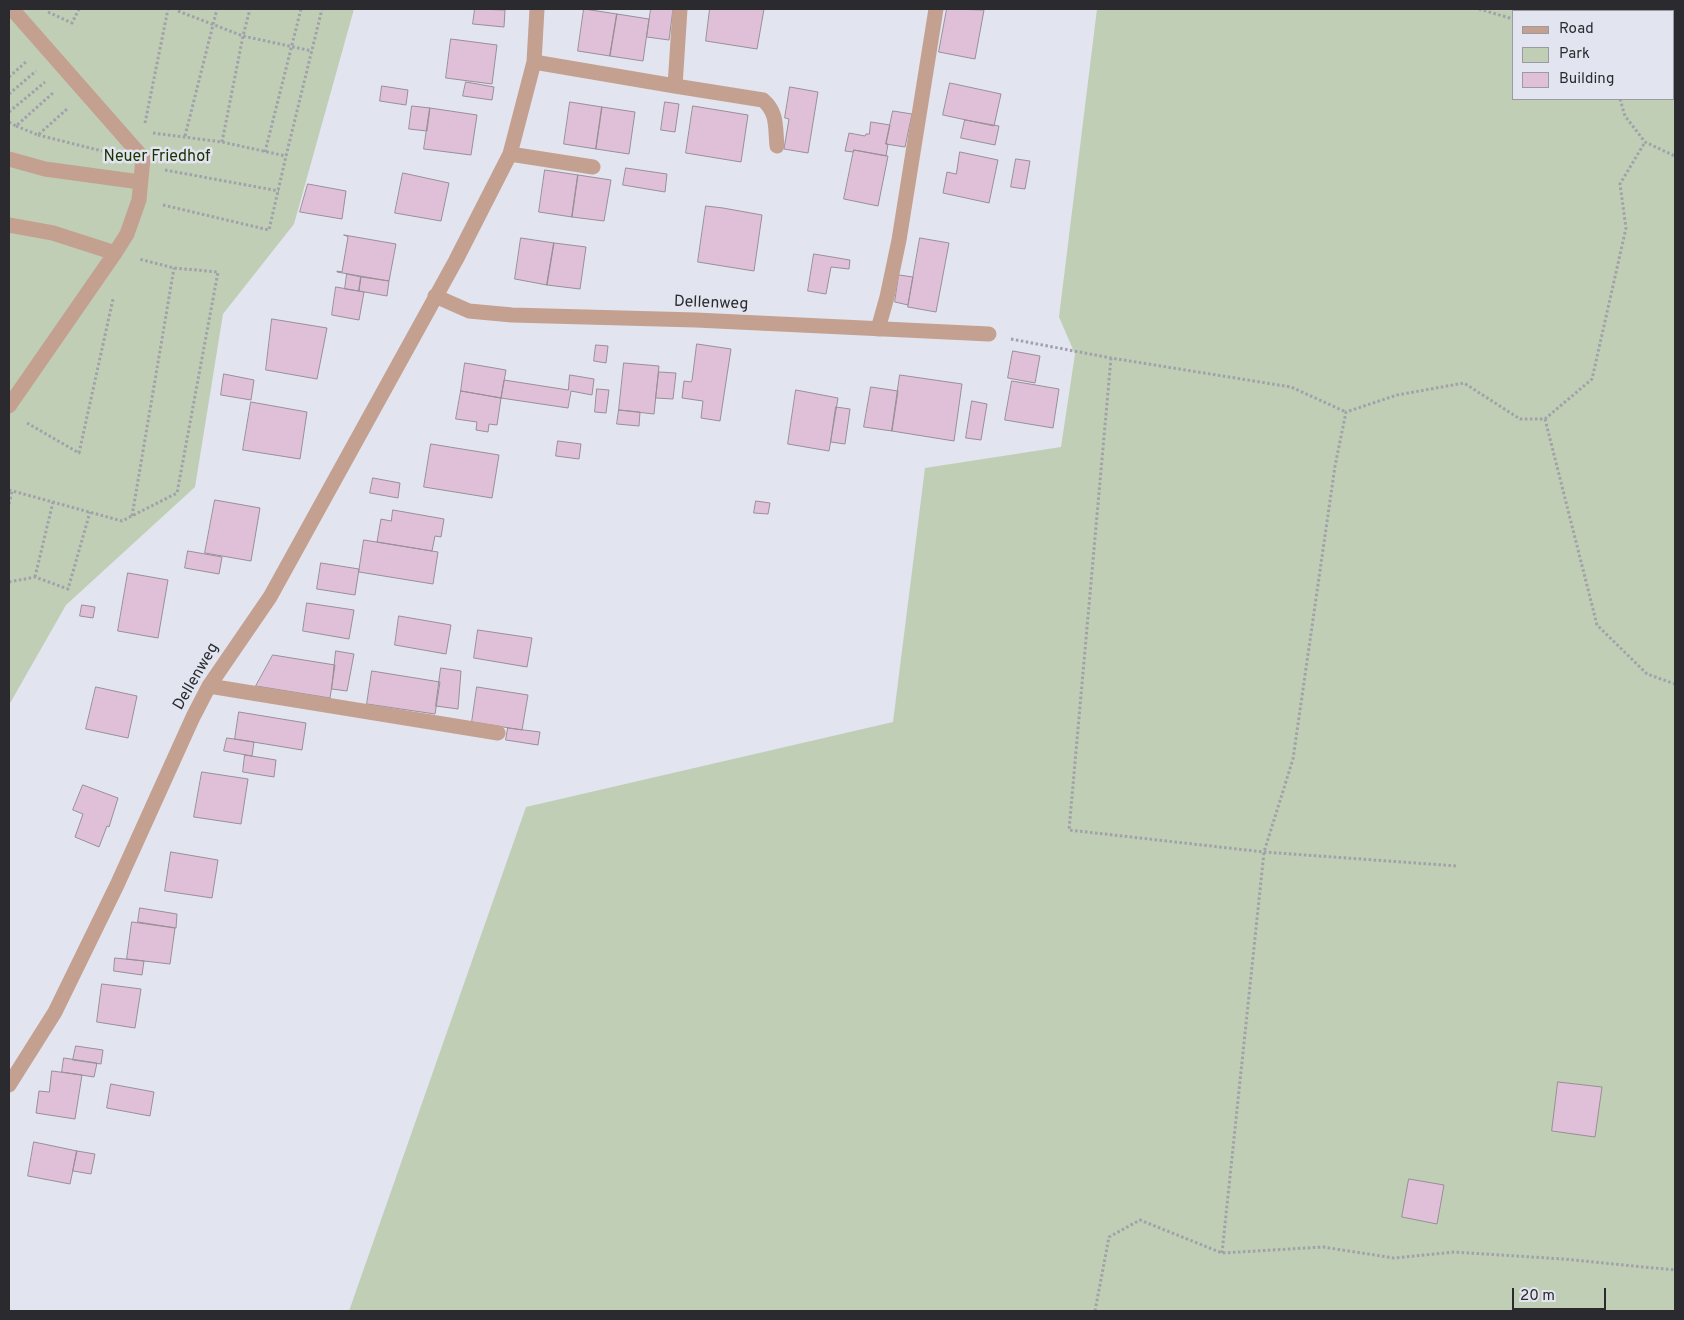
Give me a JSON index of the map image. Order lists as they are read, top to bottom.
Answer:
{
  "streets": {
    "street": ["Dellenweg"]
  },
  "parks": ["Neuer Friedhof"],
  "legend": ["Road", "Park", "Building"],
  "scale_bar": "20 m"
}
